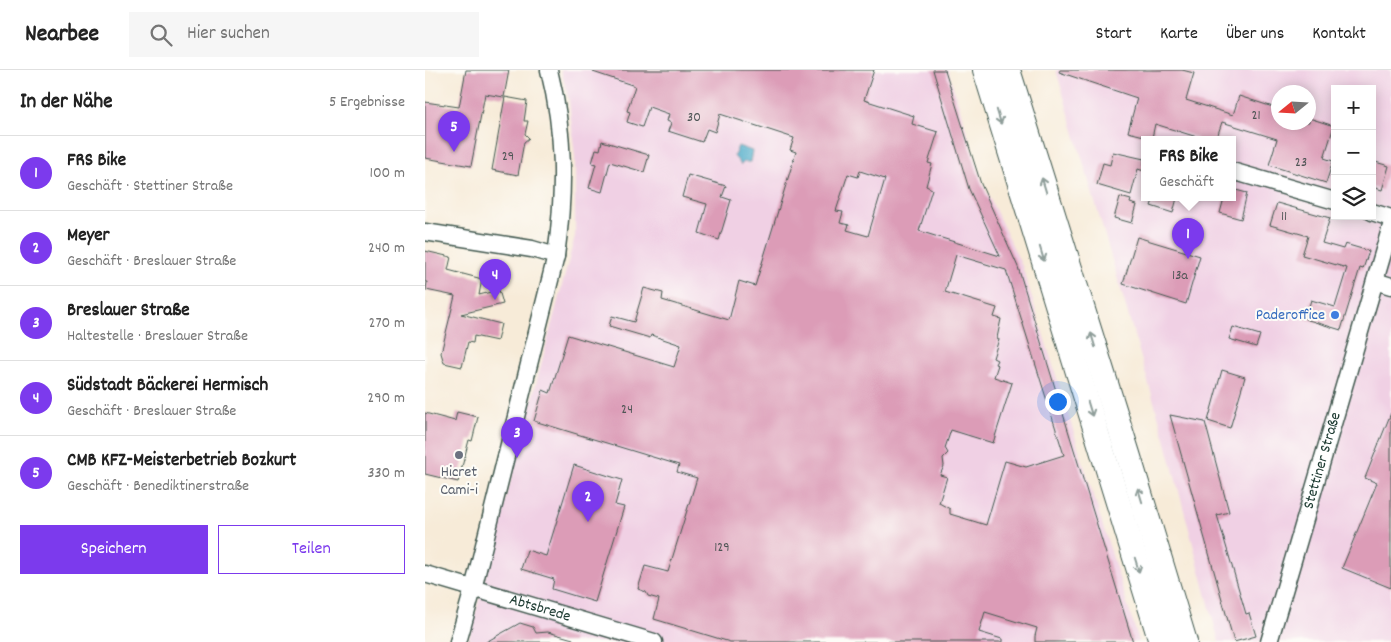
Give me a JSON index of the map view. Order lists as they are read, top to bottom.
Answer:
{
  "streets": {
    "street": ["Stettiner Straße", "Abtsbrede"]
  },
  "places": ["Paderoffice", "Hicret Cami-i"],
  "house_numbers": [
    "21",
    "30",
    "29",
    "23",
    "11",
    "13a",
    "24",
    "129"
  ],
  "north": "left",
  "page": {
    "header": "Nearbee",
    "search": "Hier suchen",
    "nav": [
      "Start",
      "Karte",
      "Über uns",
      "Kontakt"
    ],
    "heading": ["In der Nähe", "5 Ergebnisse"],
    "map_buttons": ["+", "−"],
    "pins": [
      "5",
      "1",
      "4",
      "3",
      "2"
    ],
    "list": [
      {
        "mark": "1",
        "name": "FRS Bike",
        "note": "Geschäft · Stettiner Straße",
        "value": "100 m"
      },
      {
        "mark": "2",
        "name": "Meyer",
        "note": "Geschäft · Breslauer Straße",
        "value": "240 m"
      },
      {
        "mark": "3",
        "name": "Breslauer Straße",
        "note": "Haltestelle · Breslauer Straße",
        "value": "270 m"
      },
      {
        "mark": "4",
        "name": "Südstadt Bäckerei Hermisch",
        "note": "Geschäft · Breslauer Straße",
        "value": "290 m"
      },
      {
        "mark": "5",
        "name": "CMB KFZ-Meisterbetrieb Bozkurt",
        "note": "Geschäft · Benediktinerstraße",
        "value": "330 m"
      }
    ],
    "popup": ["FRS Bike", "Geschäft"],
    "buttons": ["Speichern", "Teilen"]
  }
}
